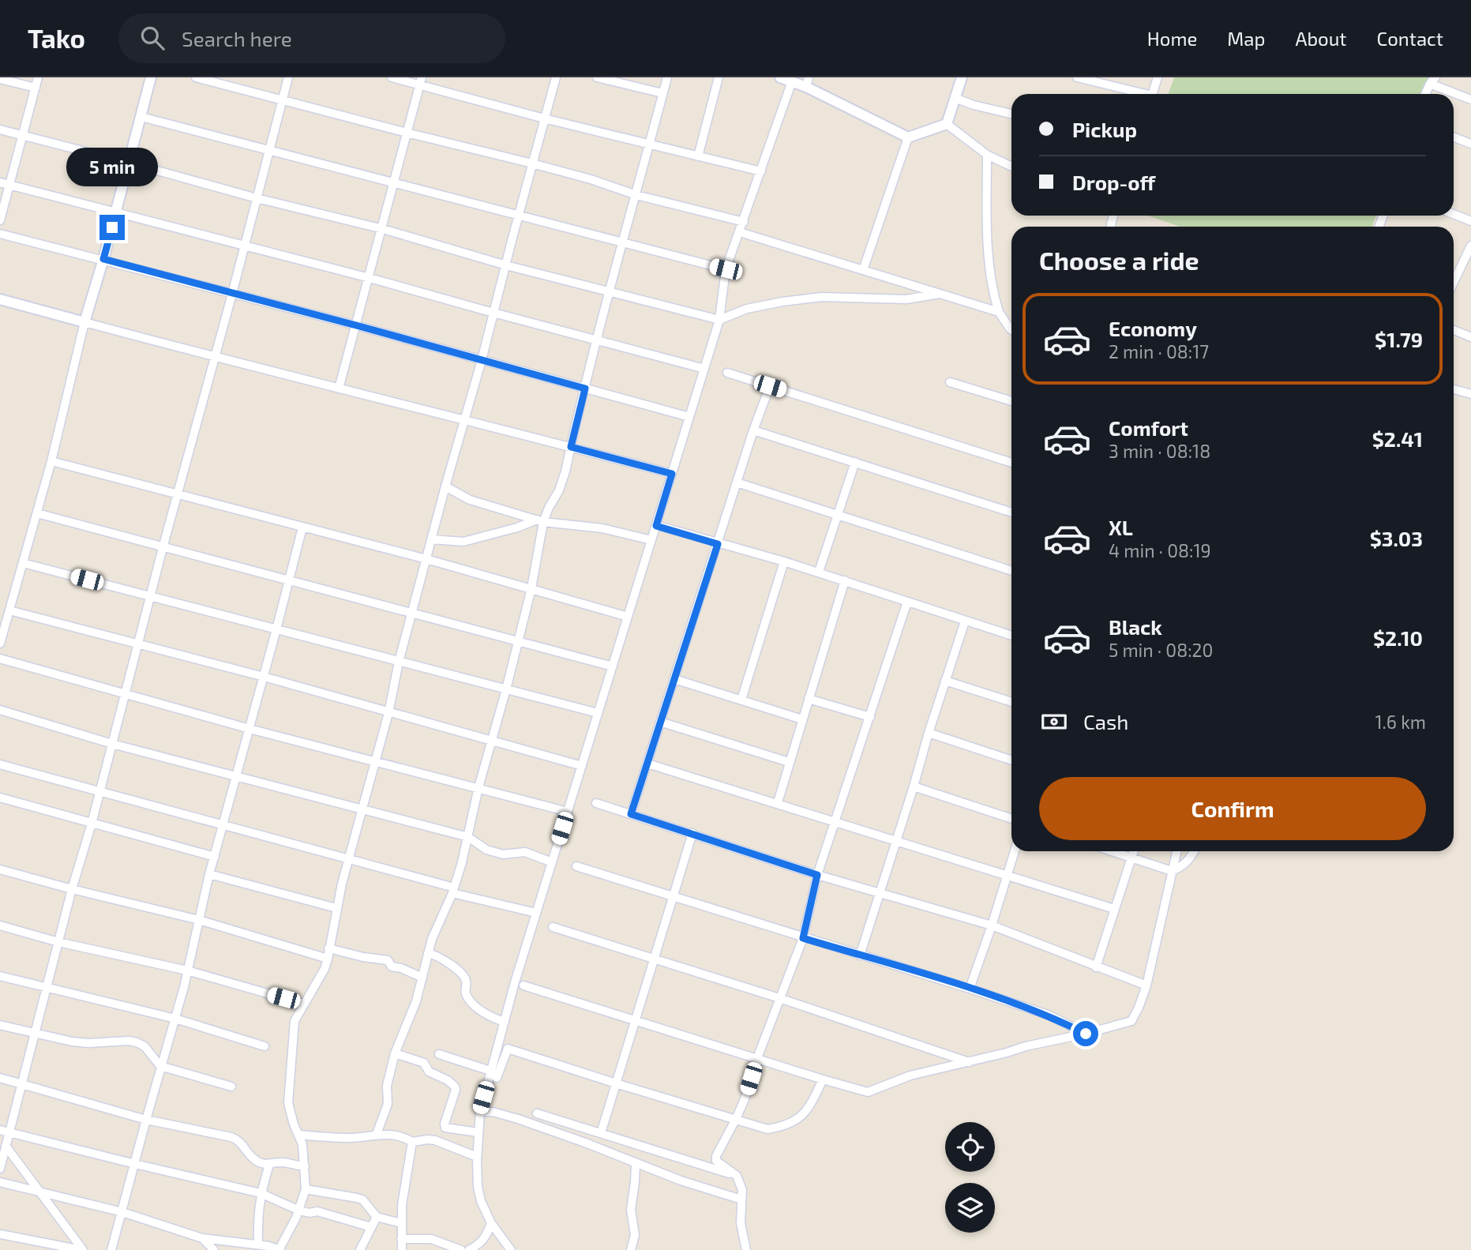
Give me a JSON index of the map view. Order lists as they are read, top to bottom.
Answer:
{
  "page": {
    "header": "Tako",
    "search": "Search here",
    "nav": [
      "Home",
      "Map",
      "About",
      "Contact"
    ],
    "banner": ["Pickup", "Drop-off"],
    "bubble": "5 min",
    "heading": "Choose a ride",
    "list": [
      {
        "name": "Economy",
        "note": "2 min · 08:17",
        "value": "$1.79"
      },
      {
        "name": "Comfort",
        "note": "3 min · 08:18",
        "value": "$2.41"
      },
      {
        "name": "XL",
        "note": "4 min · 08:19",
        "value": "$3.03"
      },
      {
        "name": "Black",
        "note": "5 min · 08:20",
        "value": "$2.10"
      }
    ],
    "pay": ["Cash", "1.6 km"],
    "buttons": "Confirm"
  }
}
